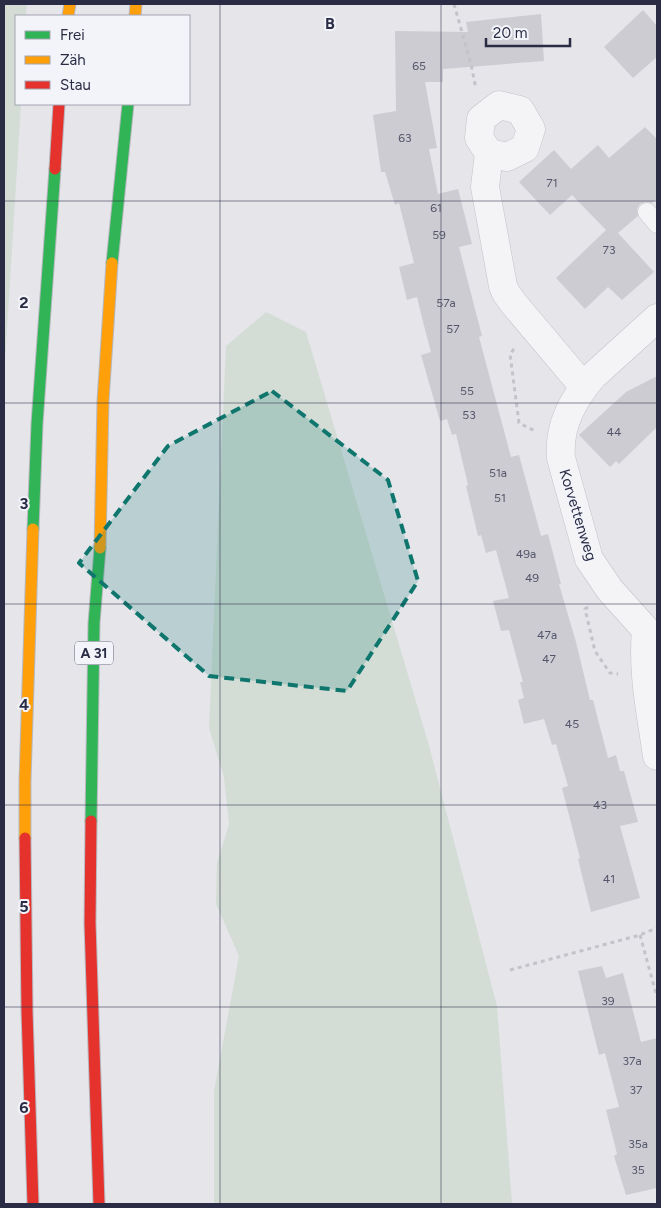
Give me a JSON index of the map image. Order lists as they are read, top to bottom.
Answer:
{
  "streets": {
    "highway": ["A 31"],
    "street": ["Korvettenweg"]
  },
  "house_numbers": [
    "65",
    "63",
    "71",
    "61",
    "59",
    "73",
    "57a",
    "57",
    "55",
    "53",
    "44",
    "51a",
    "51",
    "49a",
    "49",
    "47a",
    "47",
    "45",
    "43",
    "41",
    "39",
    "37a",
    "37",
    "35a",
    "35"
  ],
  "legend": ["Frei", "Zäh", "Stau"],
  "scale_bar": "20 m",
  "grid": {
    "columns": ["B"],
    "rows": [
      "2",
      "3",
      "4",
      "5",
      "6"
    ]
  }
}
